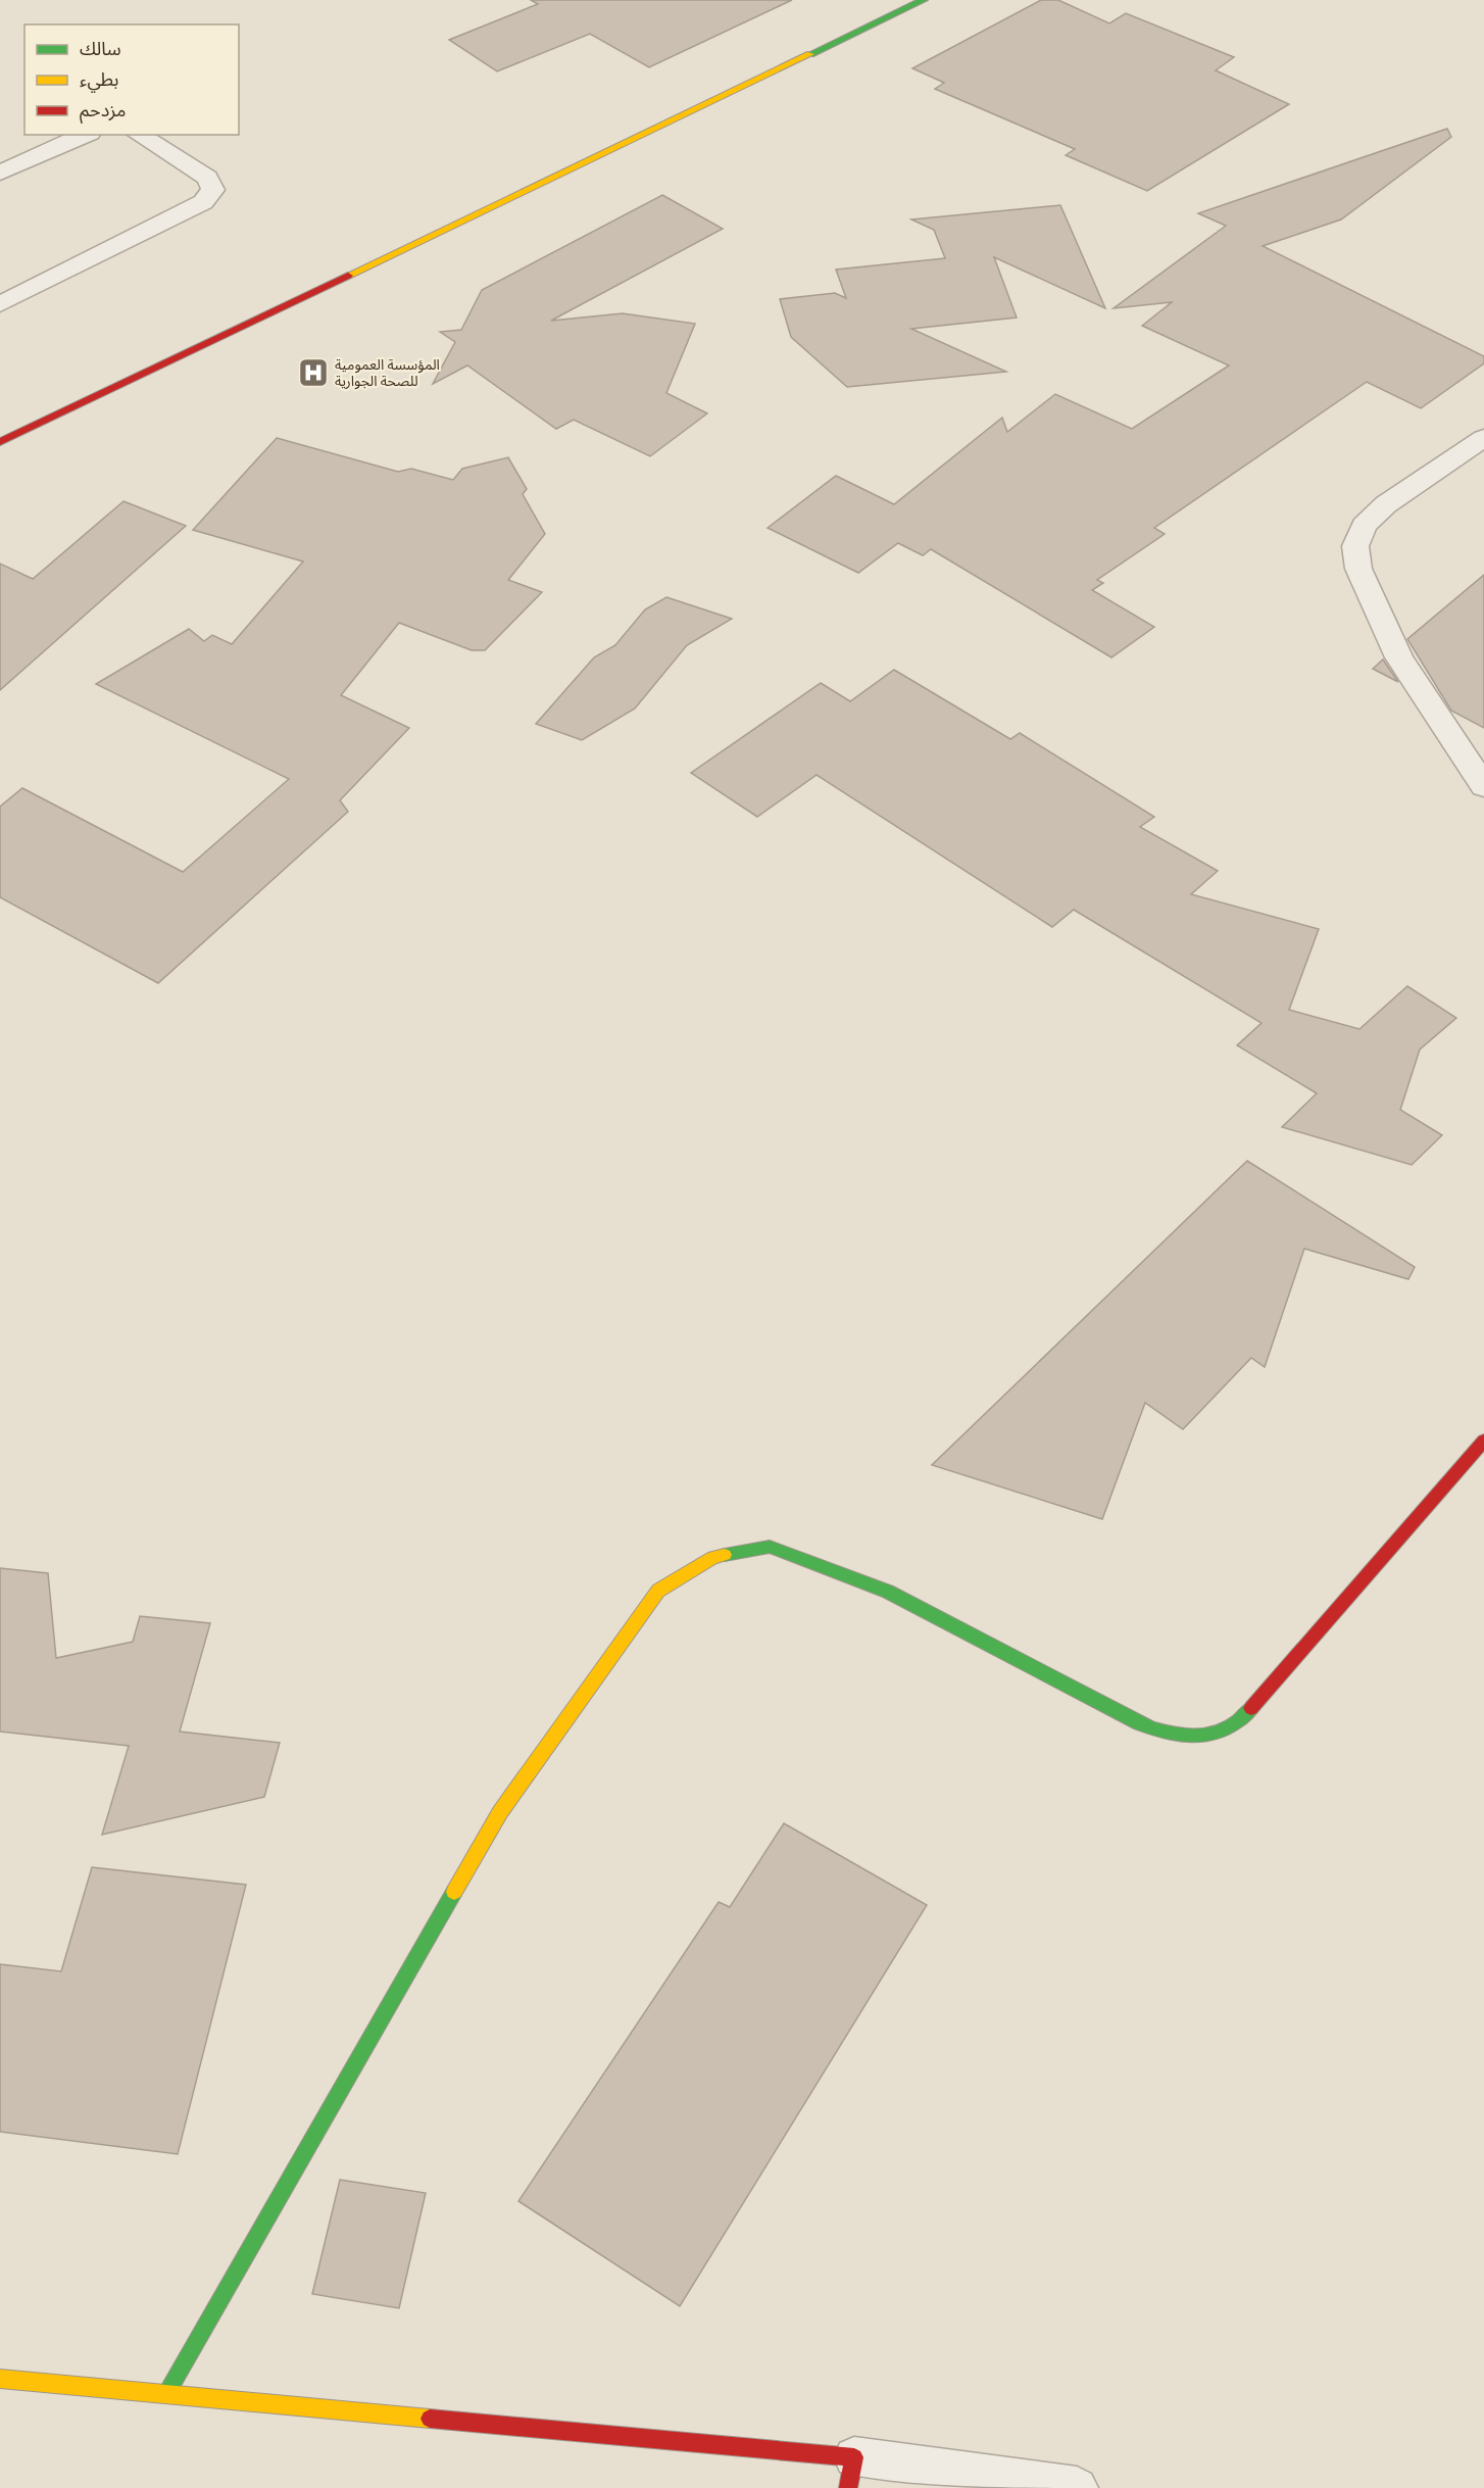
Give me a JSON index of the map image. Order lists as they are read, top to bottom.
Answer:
{
  "places": {
    "hospital": ["المؤسسة العمومية للصحة الجوارية"]
  },
  "legend": ["سالك", "بطيء", "مزدحم"]
}
